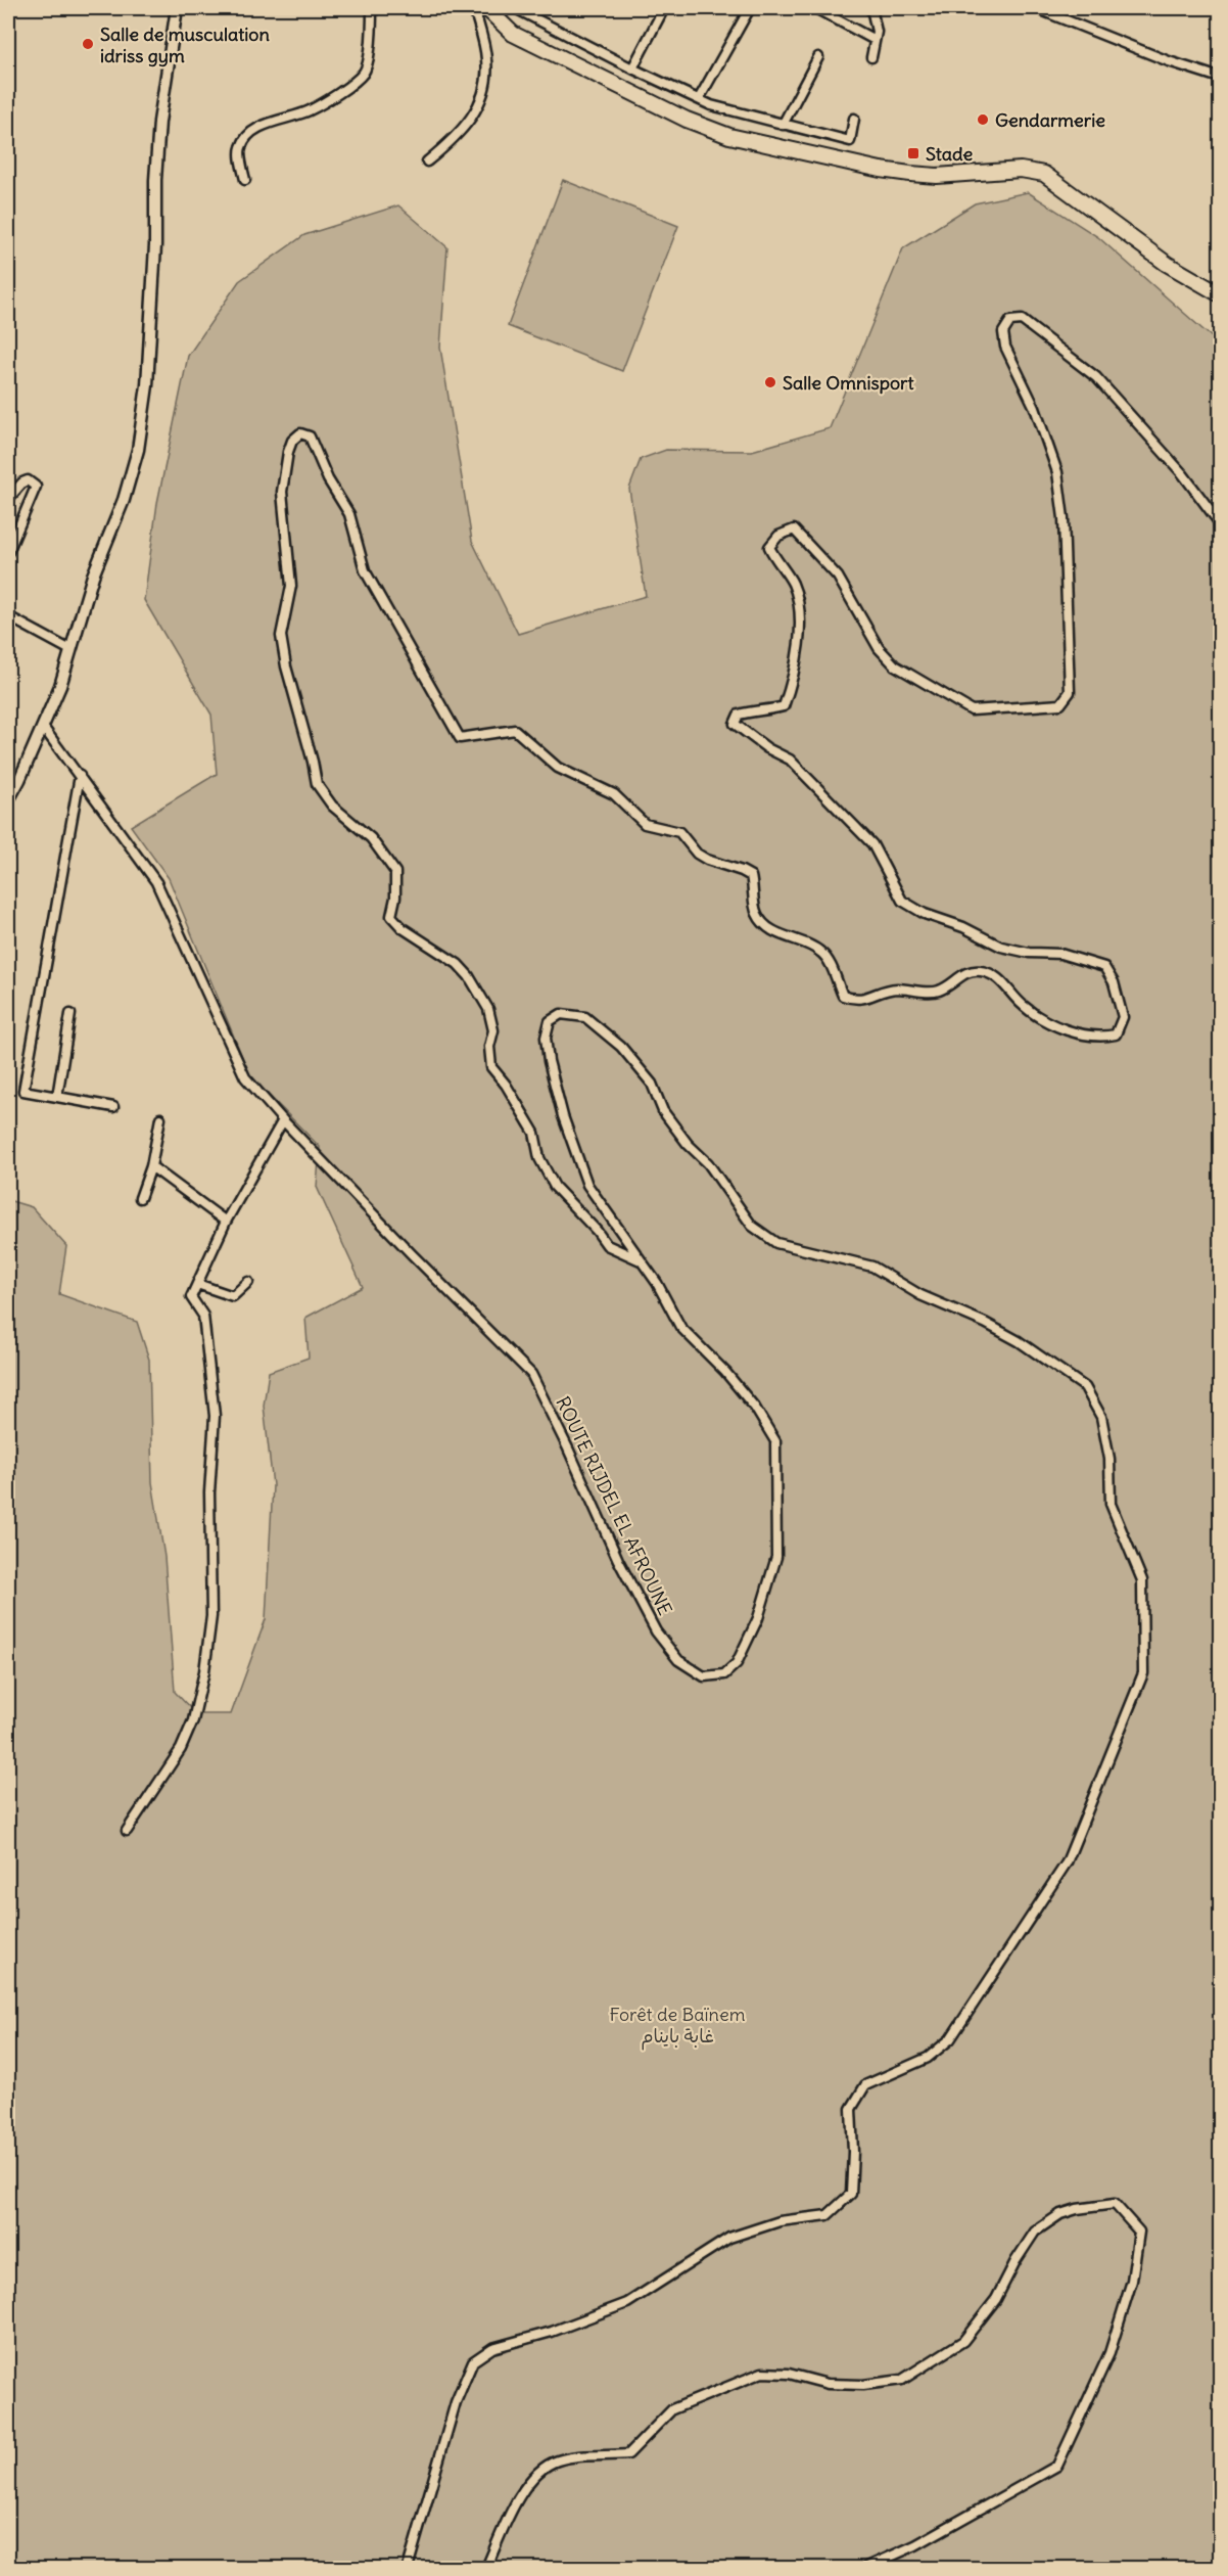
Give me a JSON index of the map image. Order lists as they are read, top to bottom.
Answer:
{
  "streets": {
    "street": ["ROUTE RIJDEL EL AFROUNE"]
  },
  "parks": ["Forêt de Baïnem غابة باينام"],
  "places": {
    "other": ["Salle de musculation idriss gym", "Gendarmerie", "Salle Omnisport"],
    "transit": ["Stade"]
  }
}
